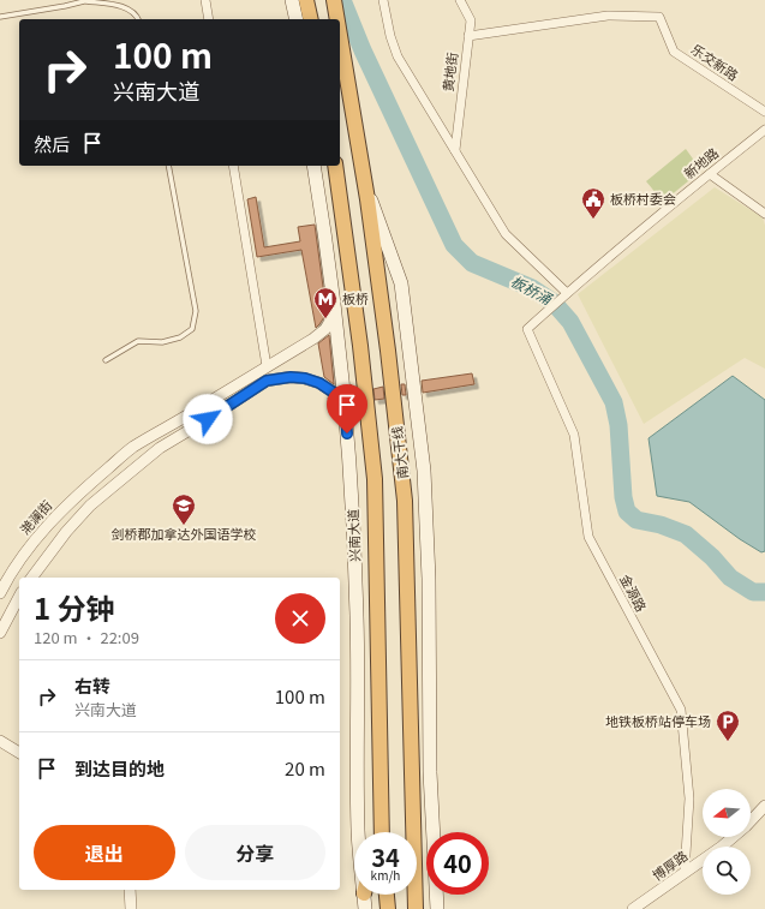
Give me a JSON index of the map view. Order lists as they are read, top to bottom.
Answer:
{
  "streets": {
    "highway": ["南大干线"],
    "main road": ["兴南大道"],
    "street": [
      "乐交新路",
      "黄地街",
      "新地路",
      "滟澜街",
      "金源路",
      "博厚路"
    ]
  },
  "crossings": [
    ["乐交新路", "黄地街"],
    ["新地路", "金源路"],
    ["滟澜街", "兴南大道"],
    ["金源路", "博厚路"]
  ],
  "water": ["板桥涌"],
  "places": {
    "public building": ["板桥村委会"],
    "metro station": ["板桥"],
    "school or university": ["剑桥郡加拿达外国语学校"],
    "parking": ["地铁板桥站停车场"]
  },
  "north": "left",
  "page": {
    "turn": ["100 m", "兴南大道"],
    "then": "然后",
    "heading": ["1 分钟", "120 m · 22:09"],
    "list": [
      {
        "name": "右转",
        "note": "兴南大道",
        "value": "100 m"
      },
      {
        "name": "到达目的地",
        "value": "20 m"
      }
    ],
    "buttons": ["退出", "分享"],
    "speed": "34 km/h",
    "limit": "40"
  }
}
